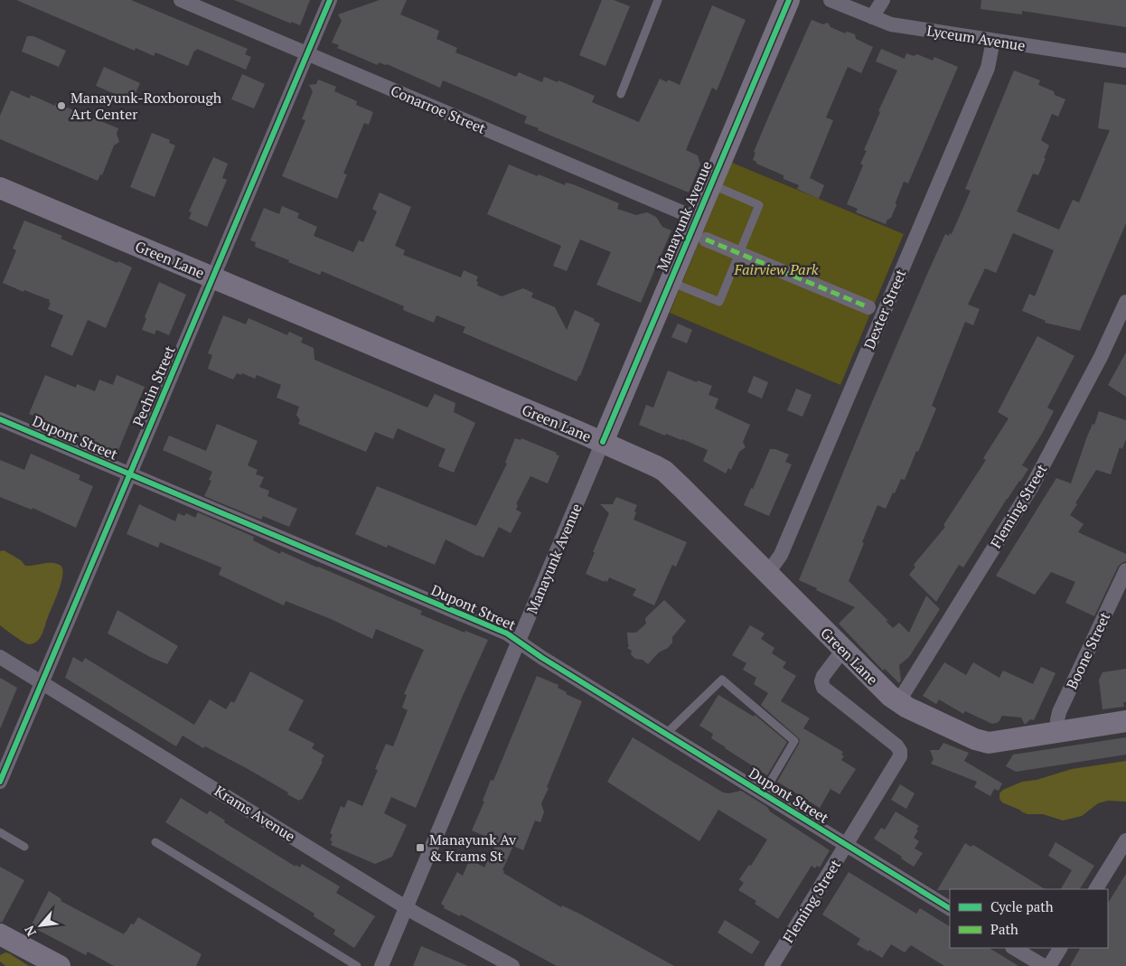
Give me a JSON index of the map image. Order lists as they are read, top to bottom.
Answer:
{
  "streets": {
    "main road": ["Manayunk Avenue", "Green Lane"],
    "street": [
      "Lyceum Avenue",
      "Conarroe Street",
      "Dexter Street",
      "Pechin Street",
      "Dupont Street",
      "Fleming Street",
      "Boone Street",
      "Krams Avenue"
    ]
  },
  "crossings": [
    ["Lyceum Avenue", "Dexter Street"],
    ["Conarroe Street", "Manayunk Avenue"],
    ["Conarroe Street", "Pechin Street"],
    ["Manayunk Avenue", "Green Lane"],
    ["Manayunk Avenue", "Dupont Street"],
    ["Manayunk Avenue", "Krams Avenue"],
    ["Green Lane", "Dexter Street"],
    ["Green Lane", "Pechin Street"],
    ["Green Lane", "Fleming Street"],
    ["Green Lane", "Boone Street"],
    ["Pechin Street", "Dupont Street"],
    ["Pechin Street", "Krams Avenue"],
    ["Dupont Street", "Fleming Street"]
  ],
  "parks": ["Fairview Park"],
  "places": {
    "other": ["Manayunk-Roxborough Art Center"],
    "transit": ["Manayunk Av & Krams St"]
  },
  "legend": ["Cycle path", "Path"],
  "north": "bottom left"
}
